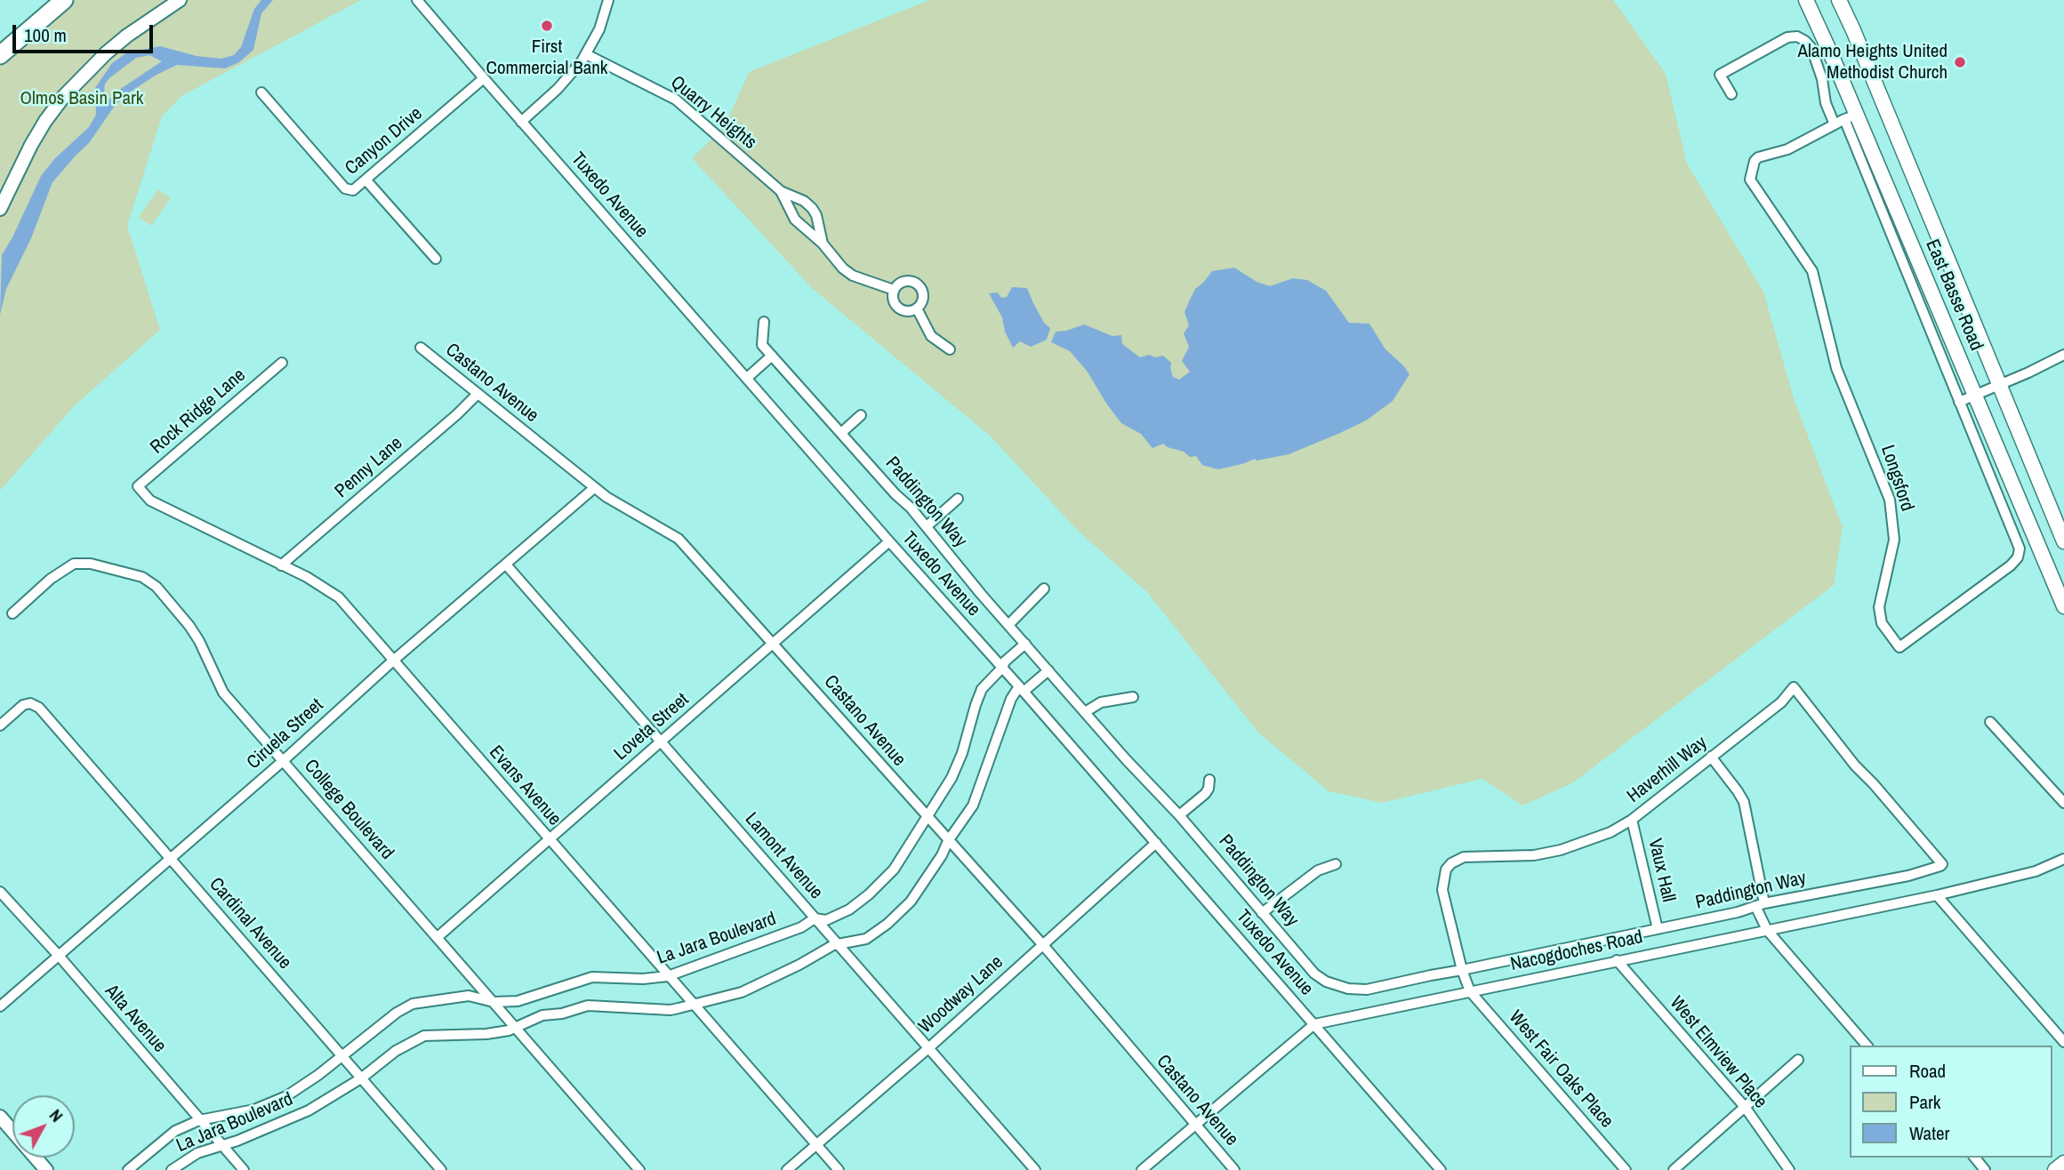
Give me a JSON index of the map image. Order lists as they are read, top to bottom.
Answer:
{
  "streets": {
    "main road": ["East Basse Road"],
    "street": [
      "Quarry Heights",
      "Canyon Drive",
      "Tuxedo Avenue",
      "Castano Avenue",
      "Rock Ridge Lane",
      "Penny Lane",
      "Longsford",
      "Paddington Way",
      "Loveta Street",
      "Ciruela Street",
      "Haverhill Way",
      "Evans Avenue",
      "College Boulevard",
      "Lamont Avenue",
      "Vaux Hall",
      "Cardinal Avenue",
      "La Jara Boulevard",
      "Nacogdoches Road",
      "Woodway Lane",
      "Alta Avenue",
      "West Elmview Place",
      "West Fair Oaks Place"
    ]
  },
  "crossings": [
    ["Canyon Drive", "Tuxedo Avenue"],
    ["Tuxedo Avenue", "Loveta Street"],
    ["Tuxedo Avenue", "La Jara Boulevard"],
    ["Tuxedo Avenue", "Nacogdoches Road"],
    ["Tuxedo Avenue", "Woodway Lane"],
    ["East Basse Road", "Longsford"],
    ["Castano Avenue", "Penny Lane"],
    ["Castano Avenue", "Loveta Street"],
    ["Castano Avenue", "Ciruela Street"],
    ["Castano Avenue", "La Jara Boulevard"],
    ["Castano Avenue", "Nacogdoches Road"],
    ["Castano Avenue", "Woodway Lane"],
    ["Rock Ridge Lane", "Evans Avenue"],
    ["Penny Lane", "Evans Avenue"],
    ["Paddington Way", "Haverhill Way"],
    ["Paddington Way", "Vaux Hall"],
    ["Paddington Way", "La Jara Boulevard"],
    ["Loveta Street", "Evans Avenue"],
    ["Loveta Street", "College Boulevard"],
    ["Loveta Street", "Lamont Avenue"],
    ["Ciruela Street", "Evans Avenue"],
    ["Ciruela Street", "College Boulevard"],
    ["Ciruela Street", "Lamont Avenue"],
    ["Ciruela Street", "Cardinal Avenue"],
    ["Ciruela Street", "Alta Avenue"],
    ["Haverhill Way", "Vaux Hall"],
    ["Haverhill Way", "Nacogdoches Road"],
    ["Haverhill Way", "West Fair Oaks Place"],
    ["Evans Avenue", "La Jara Boulevard"],
    ["Evans Avenue", "Woodway Lane"],
    ["College Boulevard", "La Jara Boulevard"],
    ["Lamont Avenue", "La Jara Boulevard"],
    ["Lamont Avenue", "Woodway Lane"],
    ["Cardinal Avenue", "La Jara Boulevard"],
    ["La Jara Boulevard", "Alta Avenue"],
    ["Nacogdoches Road", "West Elmview Place"],
    ["Nacogdoches Road", "West Fair Oaks Place"]
  ],
  "parks": ["Olmos Basin Park"],
  "places": ["First Commercial Bank", "Alamo Heights United Methodist Church"],
  "legend": ["Road", "Park", "Water"],
  "scale_bar": "100 m",
  "north": "top right"
}
